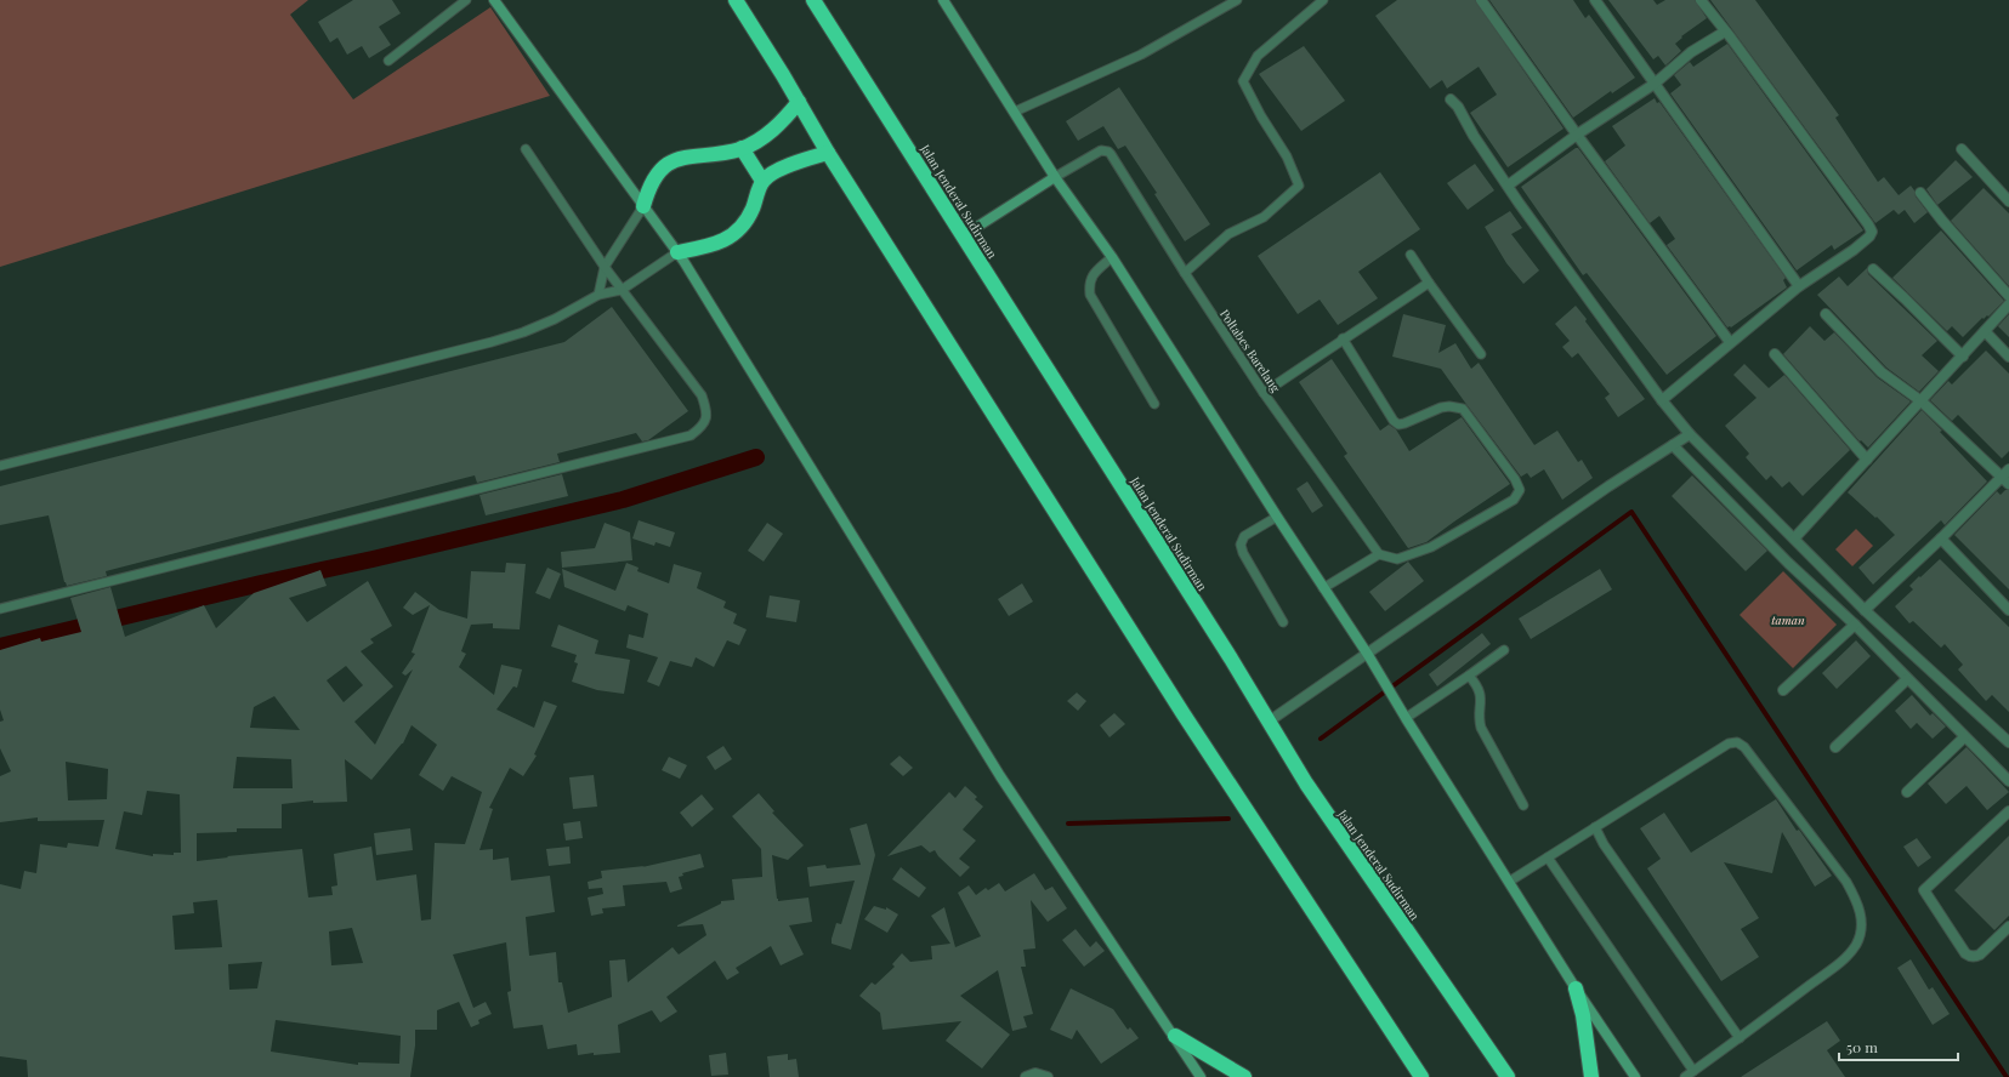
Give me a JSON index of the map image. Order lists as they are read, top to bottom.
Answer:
{
  "streets": {
    "highway": ["Jalan Jenderal Sudirman"],
    "lane": ["Poltabes Barelang"]
  },
  "parks": ["taman"],
  "scale_bar": "50 m"
}
